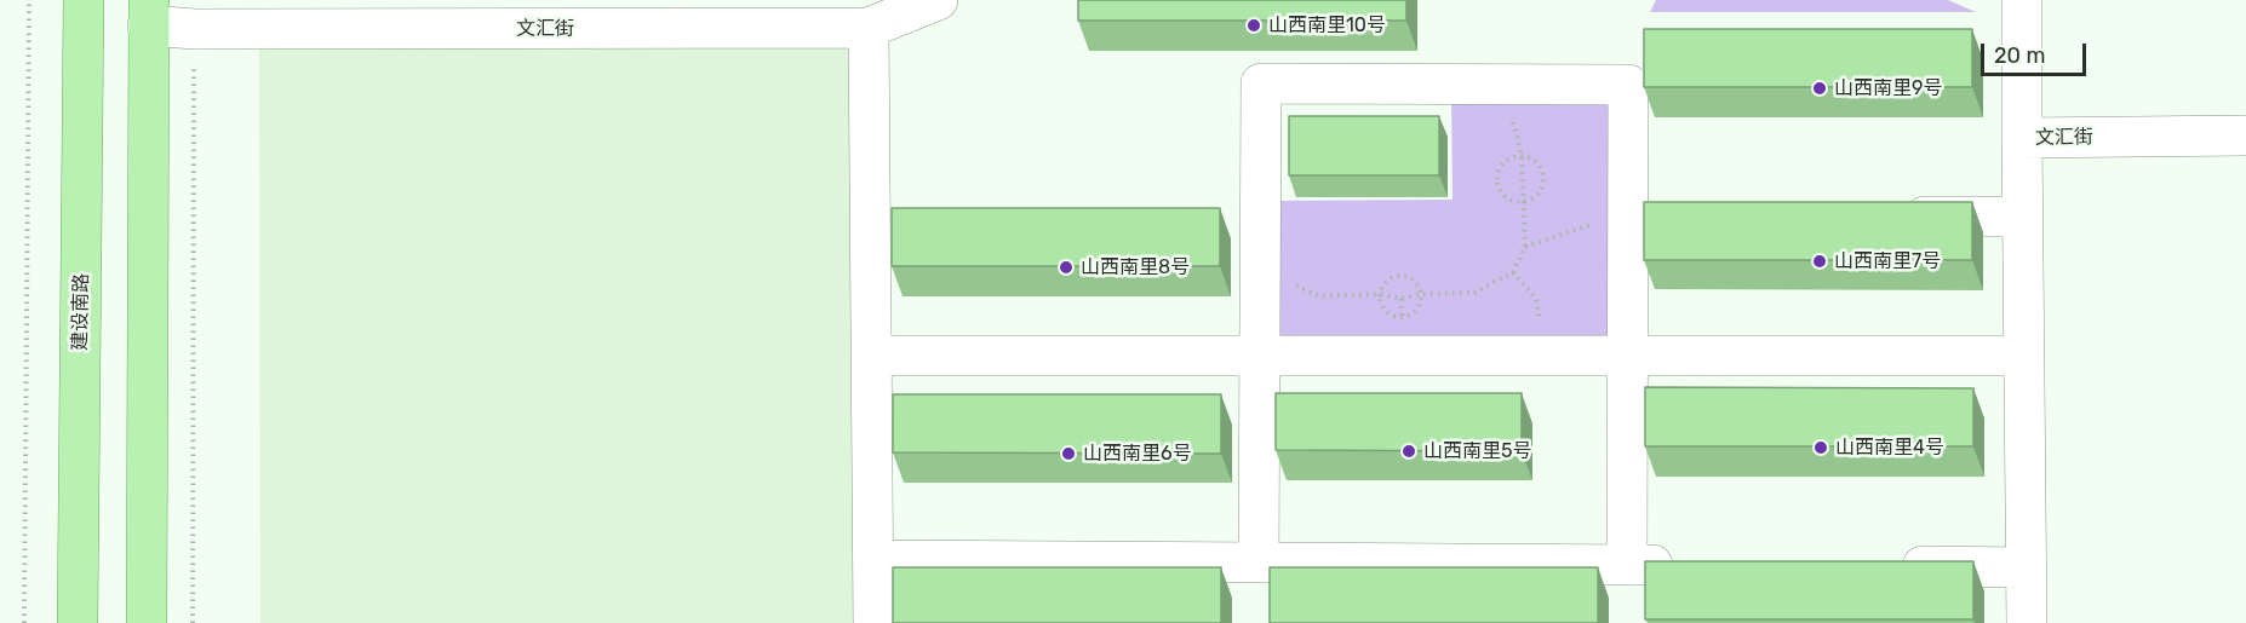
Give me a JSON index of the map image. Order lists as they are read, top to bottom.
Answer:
{
  "streets": {
    "main road": ["建设南路"],
    "street": ["文汇街"]
  },
  "places": [
    "山西南里10号",
    "山西南里9号",
    "山西南里7号",
    "山西南里8号",
    "山西南里4号",
    "山西南里5号",
    "山西南里6号"
  ],
  "scale_bar": "20 m"
}
